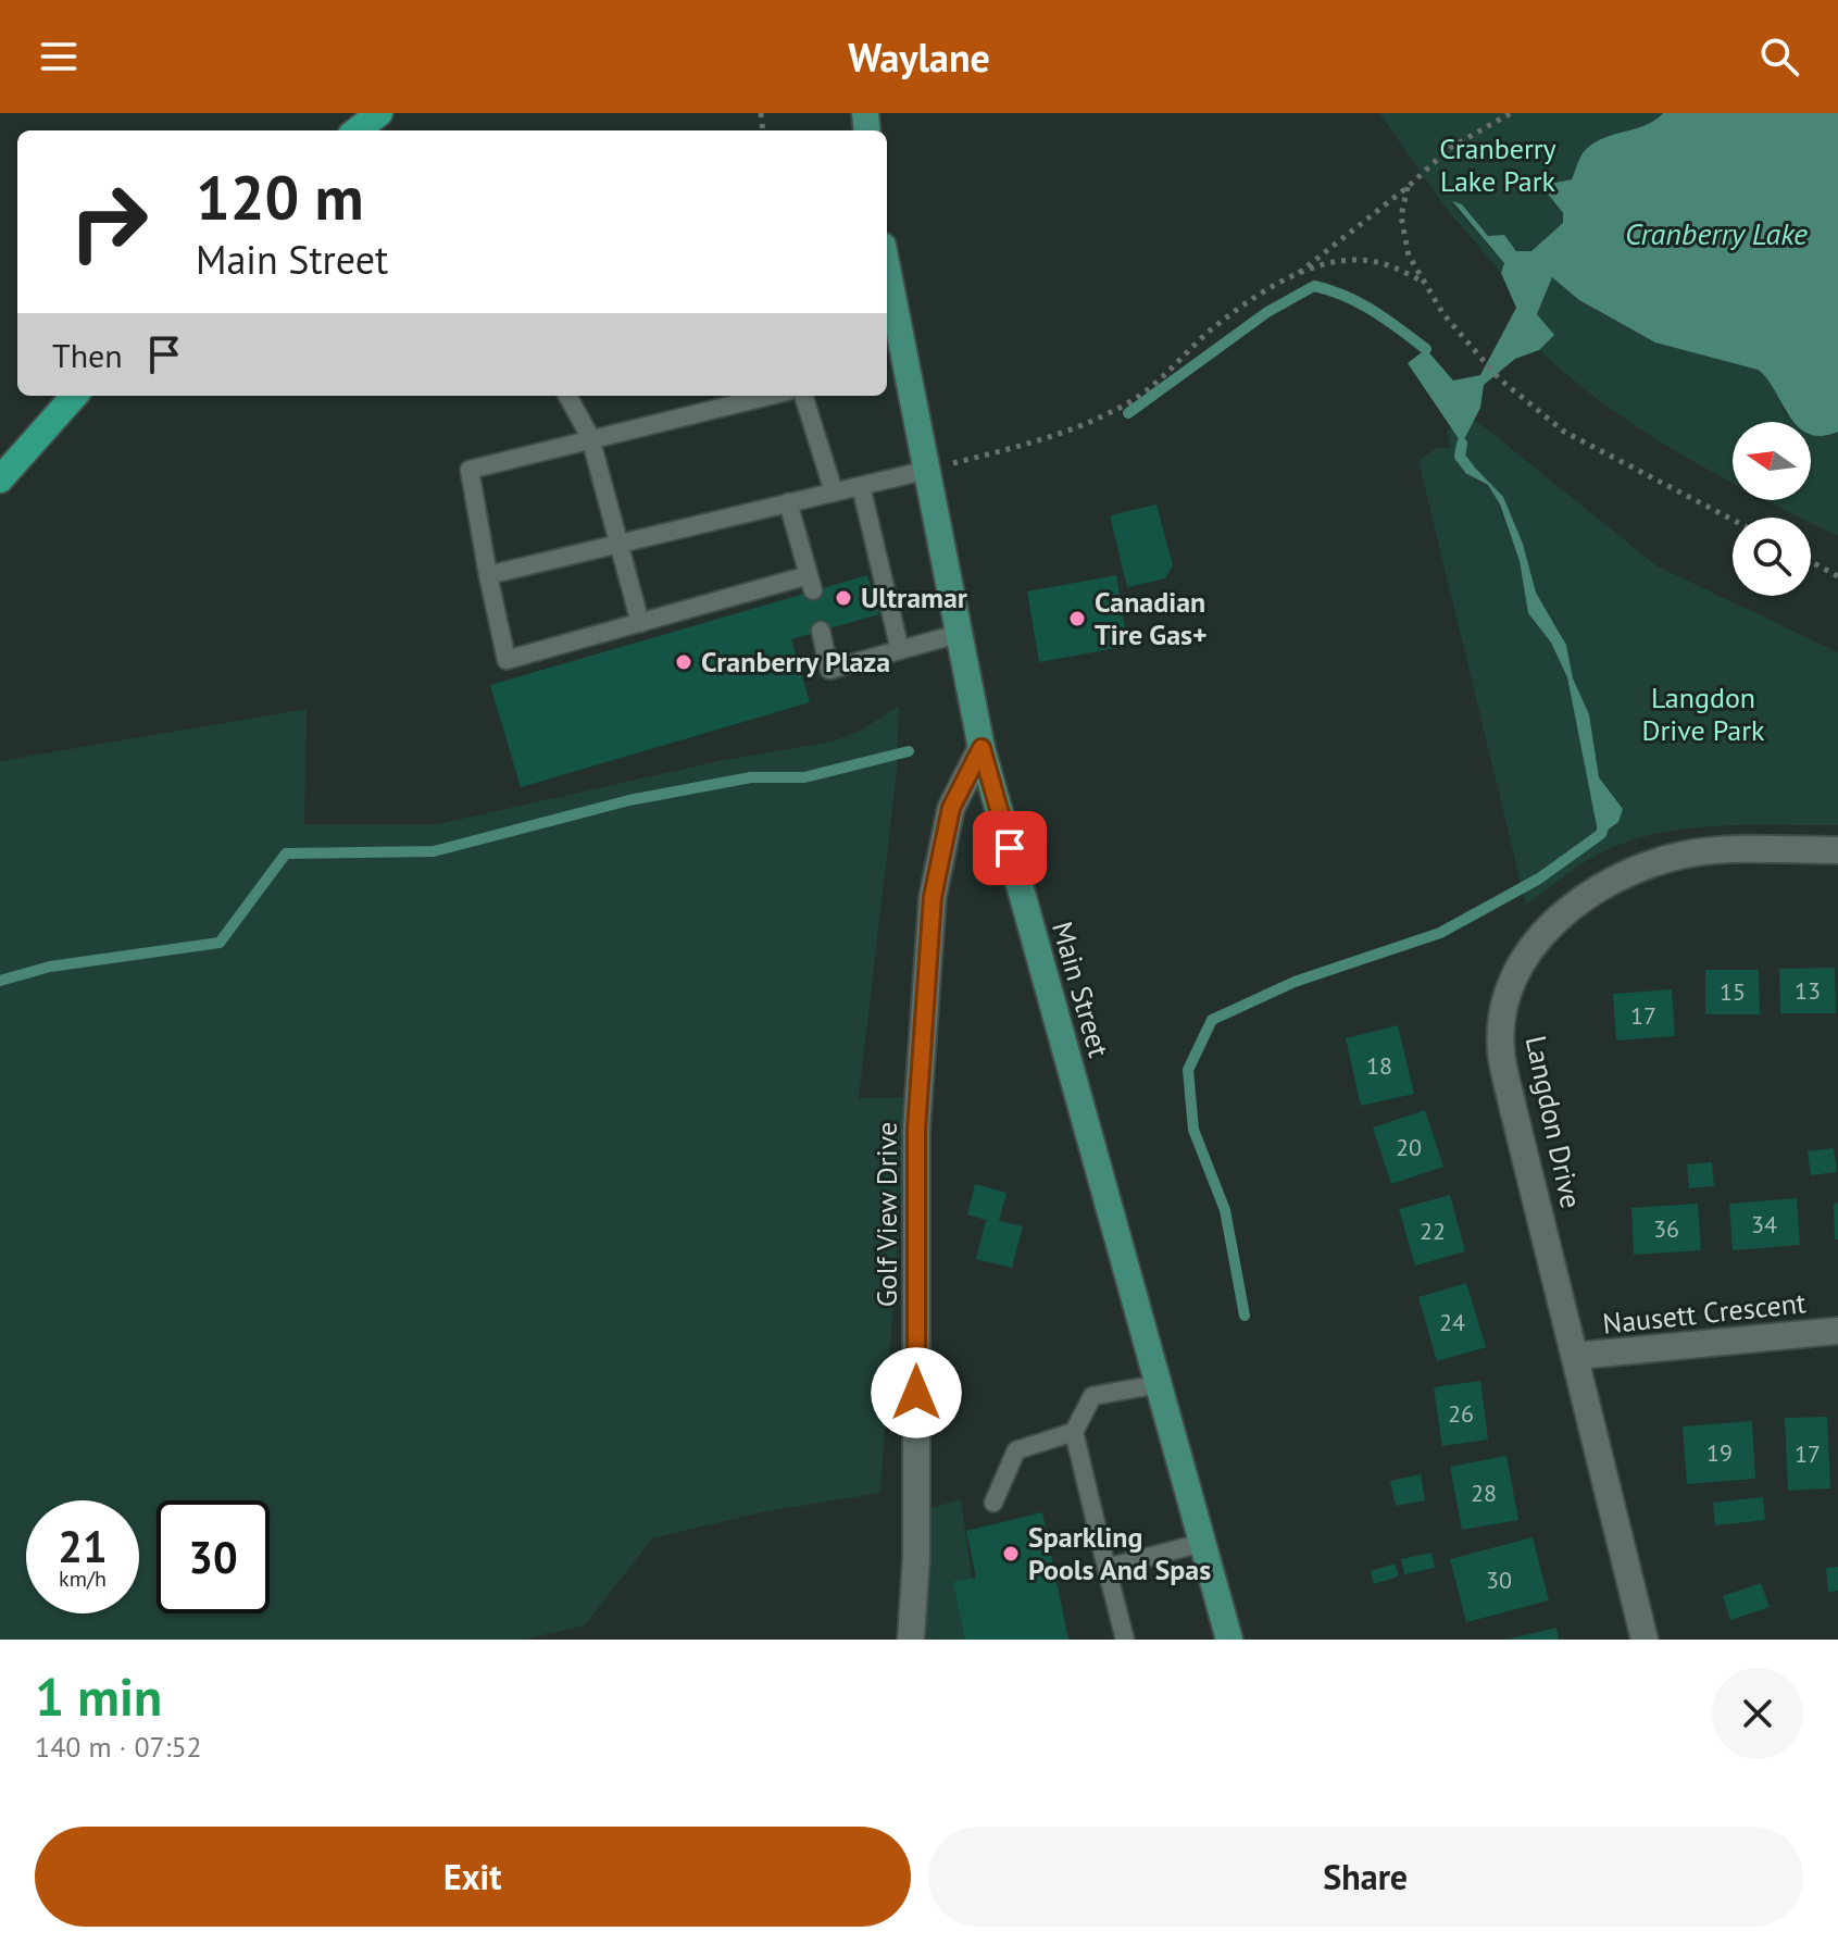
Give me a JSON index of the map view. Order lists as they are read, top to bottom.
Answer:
{
  "streets": {
    "main road": ["Main Street"],
    "street": ["Langdon Drive", "Golf View Drive", "Nausett Crescent"]
  },
  "crossings": [
    ["Main Street", "Golf View Drive"],
    ["Langdon Drive", "Nausett Crescent"]
  ],
  "water": ["Cranberry Lake"],
  "parks": ["Cranberry Lake Park", "Langdon Drive Park"],
  "places": [
    "Ultramar",
    "Canadian Tire Gas+",
    "Cranberry Plaza",
    "Sparkling Pools And Spas"
  ],
  "house_numbers": [
    "13",
    "15",
    "17",
    "18",
    "20",
    "34",
    "36",
    "22",
    "24",
    "26",
    "19",
    "17",
    "28",
    "30"
  ],
  "north": "left",
  "page": {
    "header": "Waylane",
    "turn": ["120 m", "Main Street"],
    "then": "Then",
    "speed": "21 km/h",
    "limit": "30",
    "heading": ["1 min", "140 m · 07:52"],
    "buttons": ["Exit", "Share"]
  }
}
